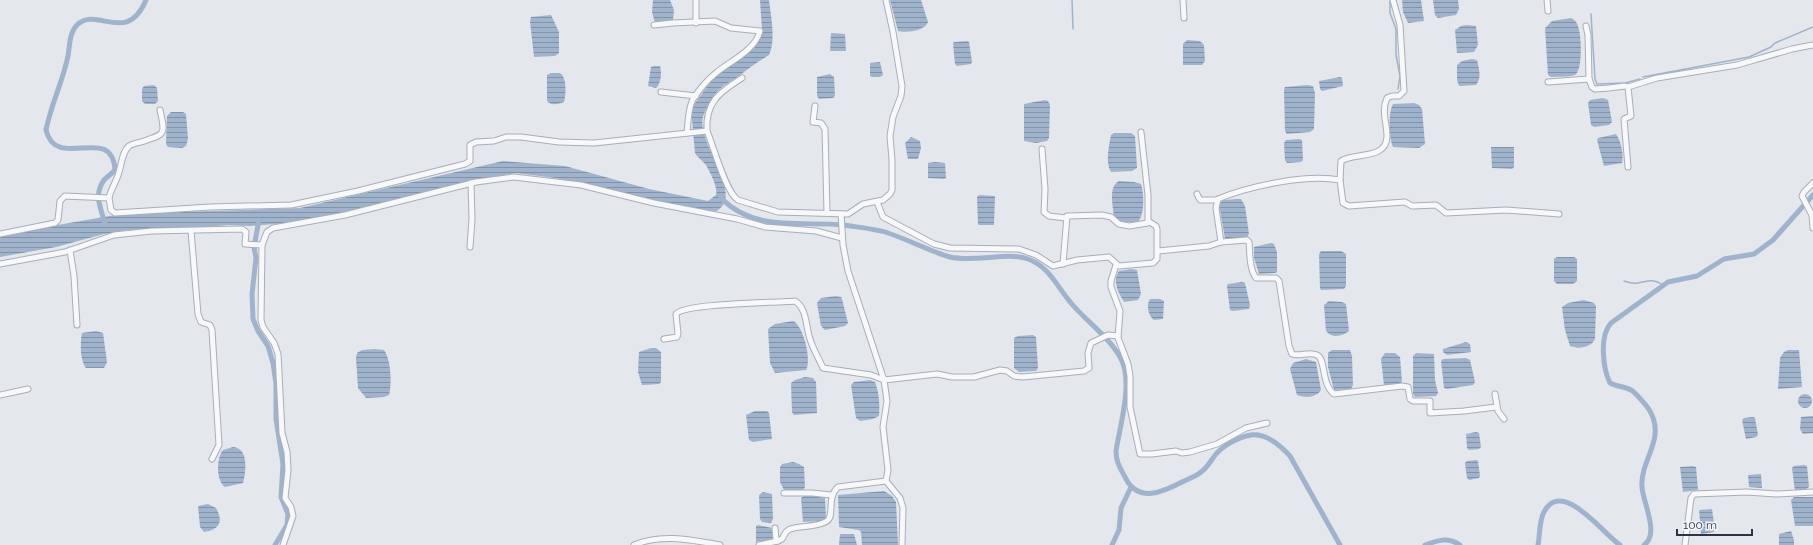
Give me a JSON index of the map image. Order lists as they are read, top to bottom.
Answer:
{
  "scale_bar": "100 m"
}
